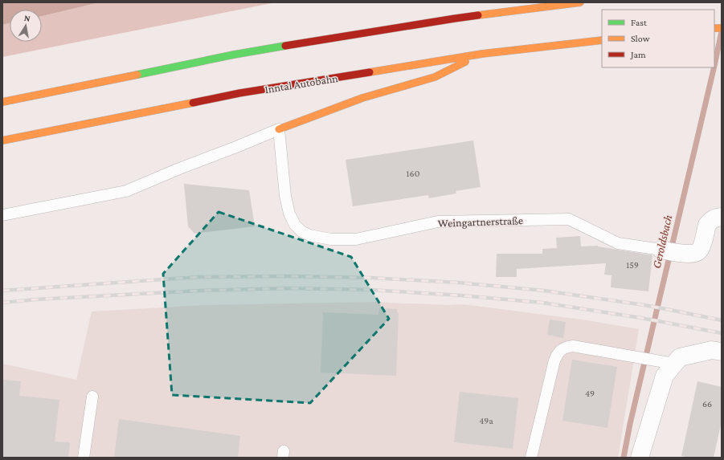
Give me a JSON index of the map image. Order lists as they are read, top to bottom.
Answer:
{
  "streets": {
    "highway": ["Inntal Autobahn"],
    "street": ["Weingartnerstraße"]
  },
  "water": ["Geroldsbach"],
  "house_numbers": [
    "160",
    "159",
    "49",
    "66",
    "49a"
  ],
  "legend": ["Fast", "Slow", "Jam"],
  "north": "top"
}
